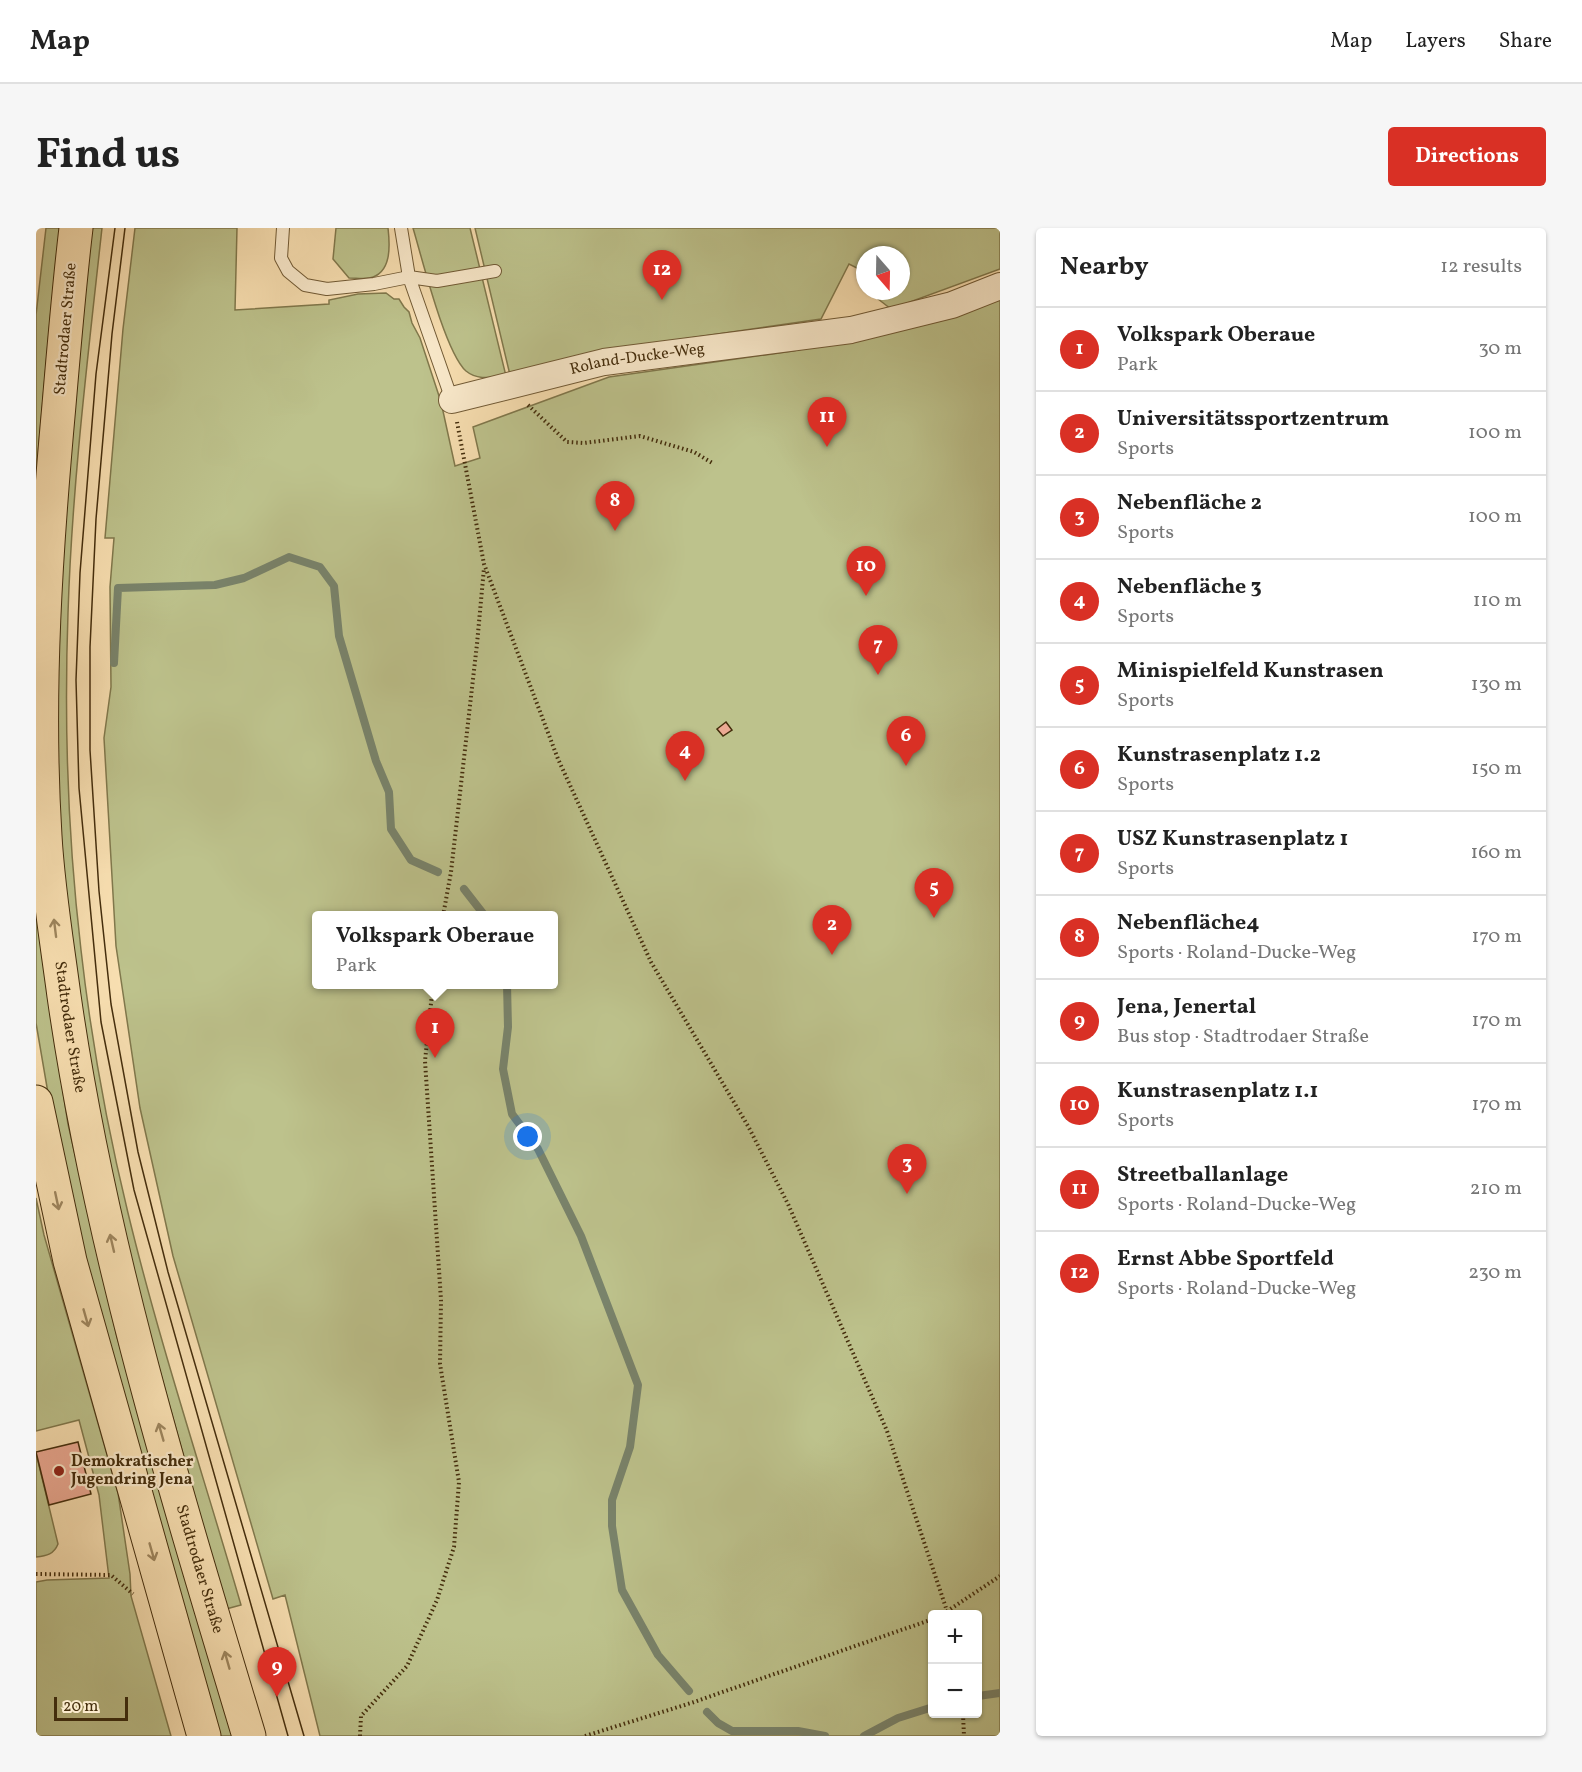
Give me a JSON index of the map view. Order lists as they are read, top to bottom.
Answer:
{
  "streets": {
    "main road": ["Stadtrodaer Straße"],
    "street": ["Roland-Ducke-Weg"]
  },
  "places": ["Demokratischer Jugendring Jena"],
  "scale_bar": "20 m",
  "north": "bottom",
  "page": {
    "header": "Map",
    "nav": ["Map", "Layers", "Share"],
    "title": "Find us",
    "buttons": "Directions",
    "heading": ["Nearby", "12 results"],
    "pins": [
      "12",
      "11",
      "8",
      "10",
      "7",
      "6",
      "4",
      "5",
      "2",
      "1",
      "3",
      "9"
    ],
    "list": [
      {
        "mark": "1",
        "name": "Volkspark Oberaue",
        "note": "Park",
        "value": "30 m"
      },
      {
        "mark": "2",
        "name": "Universitätssportzentrum",
        "note": "Sports",
        "value": "100 m"
      },
      {
        "mark": "3",
        "name": "Nebenfläche 2",
        "note": "Sports",
        "value": "100 m"
      },
      {
        "mark": "4",
        "name": "Nebenfläche 3",
        "note": "Sports",
        "value": "110 m"
      },
      {
        "mark": "5",
        "name": "Minispielfeld Kunstrasen",
        "note": "Sports",
        "value": "130 m"
      },
      {
        "mark": "6",
        "name": "Kunstrasenplatz 1.2",
        "note": "Sports",
        "value": "150 m"
      },
      {
        "mark": "7",
        "name": "USZ Kunstrasenplatz 1",
        "note": "Sports",
        "value": "160 m"
      },
      {
        "mark": "8",
        "name": "Nebenfläche4",
        "note": "Sports · Roland-Ducke-Weg",
        "value": "170 m"
      },
      {
        "mark": "9",
        "name": "Jena, Jenertal",
        "note": "Bus stop · Stadtrodaer Straße",
        "value": "170 m"
      },
      {
        "mark": "10",
        "name": "Kunstrasenplatz 1.1",
        "note": "Sports",
        "value": "170 m"
      },
      {
        "mark": "11",
        "name": "Streetballanlage",
        "note": "Sports · Roland-Ducke-Weg",
        "value": "210 m"
      },
      {
        "mark": "12",
        "name": "Ernst Abbe Sportfeld",
        "note": "Sports · Roland-Ducke-Weg",
        "value": "230 m"
      }
    ],
    "popup": ["Volkspark Oberaue", "Park"],
    "map_buttons": ["+", "−"],
    "scale": "20 m"
  }
}
